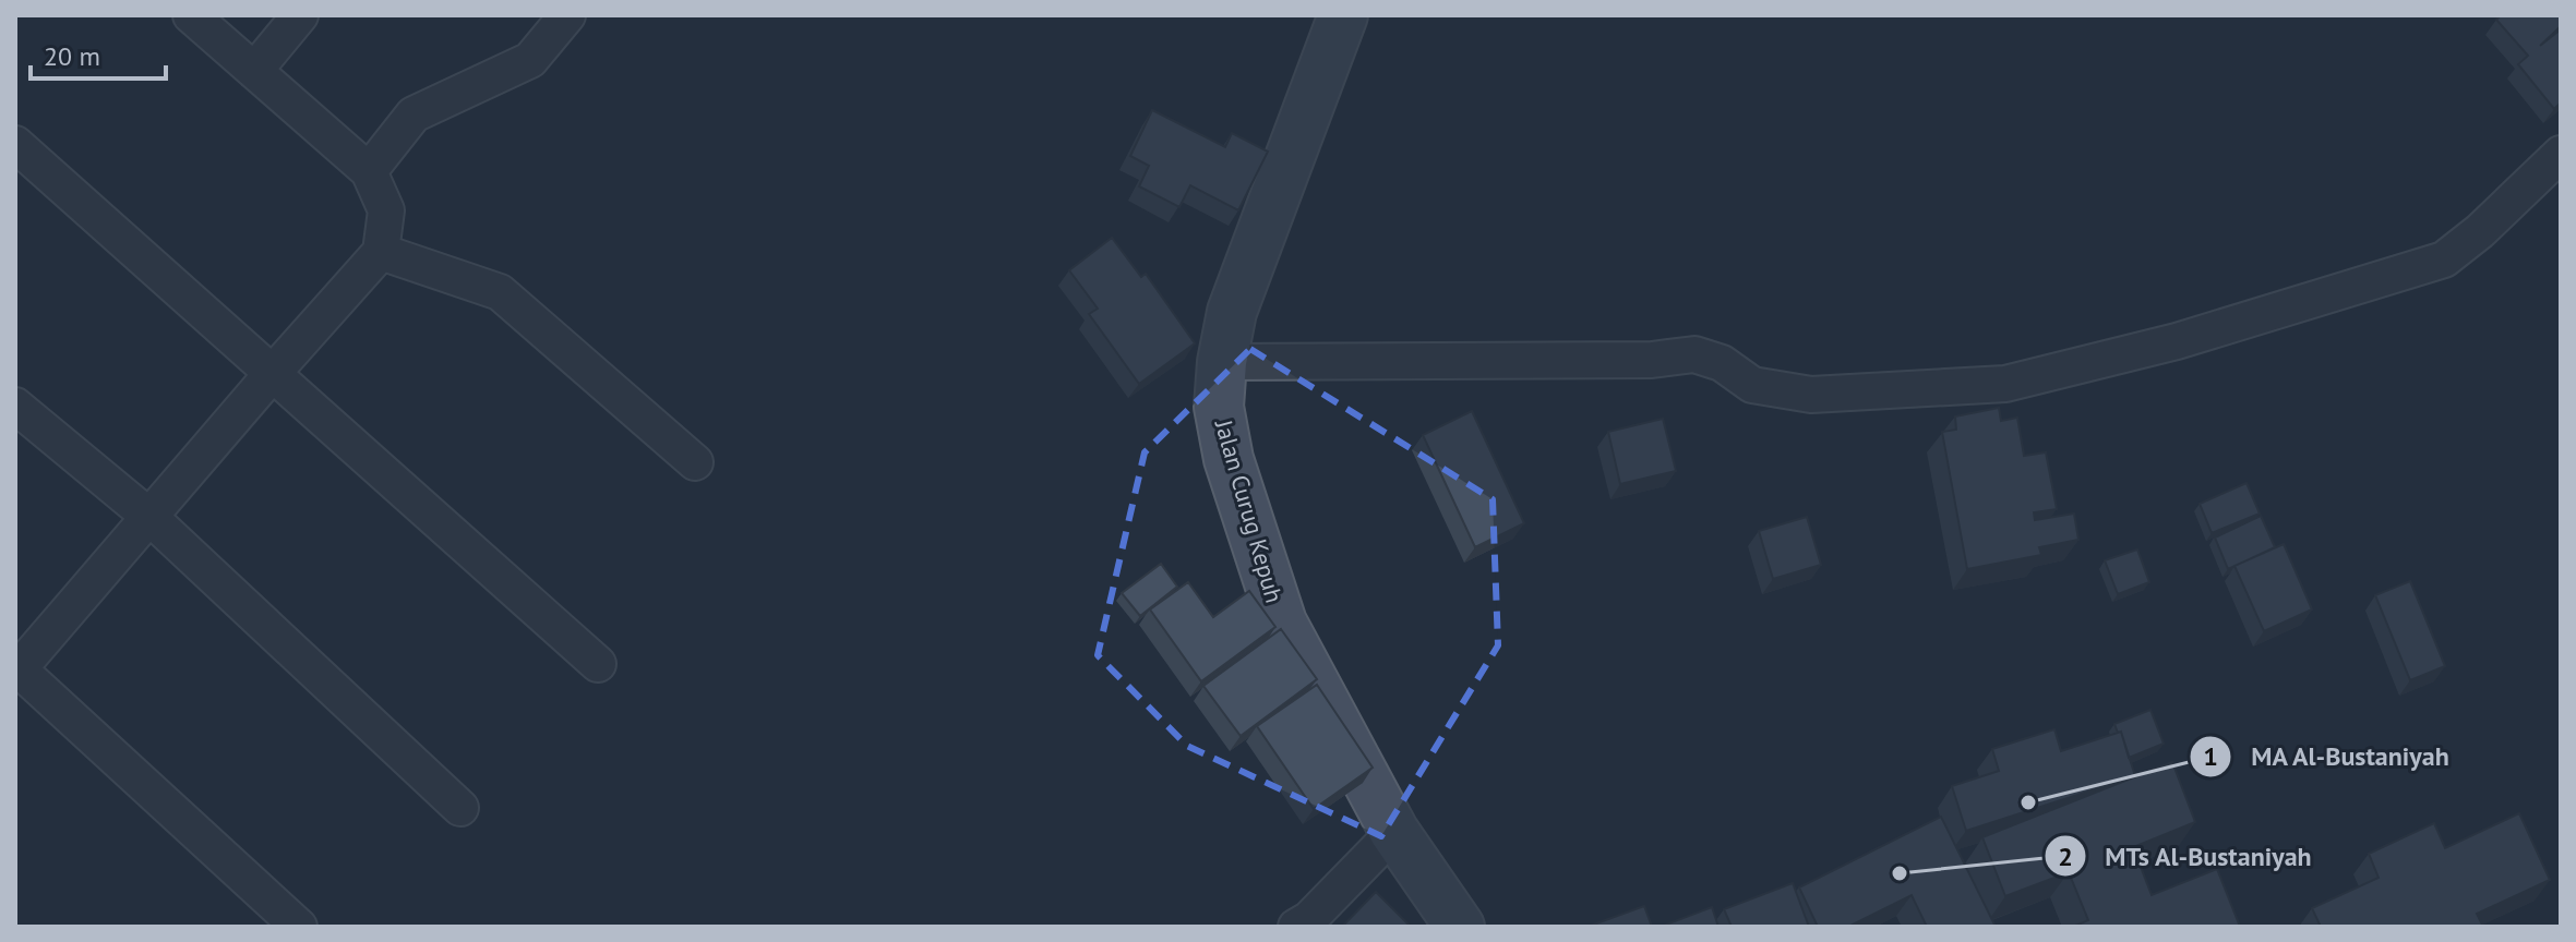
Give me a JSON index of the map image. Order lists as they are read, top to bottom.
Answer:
{
  "streets": {
    "street": ["Jalan Curug Kepuh"]
  },
  "places": ["MA Al-Bustaniyah", "MTs Al-Bustaniyah"],
  "scale_bar": "20 m"
}
